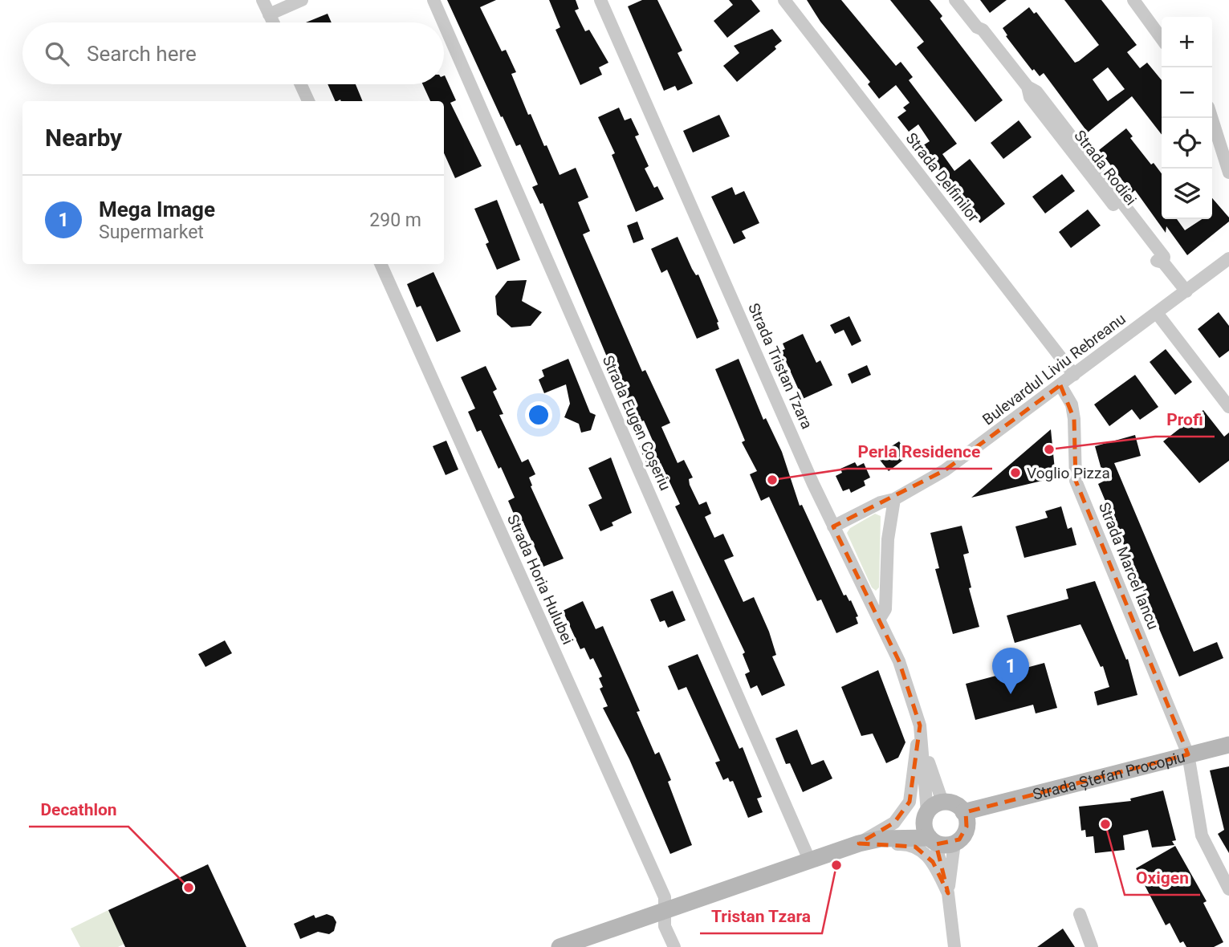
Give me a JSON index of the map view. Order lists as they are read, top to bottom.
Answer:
{
  "streets": {
    "street": [
      "Strada Rodiei",
      "Strada Delfinilor",
      "Strada Tristan Tzara",
      "Bulevardul Liviu Rebreanu",
      "Strada Eugen Coșeriu",
      "Strada Marcel Iancu",
      "Strada Horia Hulubei",
      "Strada Ștefan Procopiu"
    ]
  },
  "crossings": [
    ["Strada Rodiei", "Bulevardul Liviu Rebreanu"],
    ["Strada Delfinilor", "Bulevardul Liviu Rebreanu"],
    ["Strada Tristan Tzara", "Bulevardul Liviu Rebreanu"],
    ["Strada Tristan Tzara", "Strada Ștefan Procopiu"],
    ["Bulevardul Liviu Rebreanu", "Strada Marcel Iancu"],
    ["Strada Marcel Iancu", "Strada Ștefan Procopiu"]
  ],
  "places": [
    "Profi",
    "Voglio Pizza",
    "Perla Residence",
    "Oxigen",
    "Tristan Tzara",
    "Decathlon"
  ],
  "page": {
    "map_buttons": ["+", "−"],
    "search": "Search here",
    "heading": "Nearby",
    "list": [
      {
        "mark": "1",
        "name": "Mega Image",
        "note": "Supermarket",
        "value": "290 m"
      }
    ],
    "pins": "1"
  }
}
